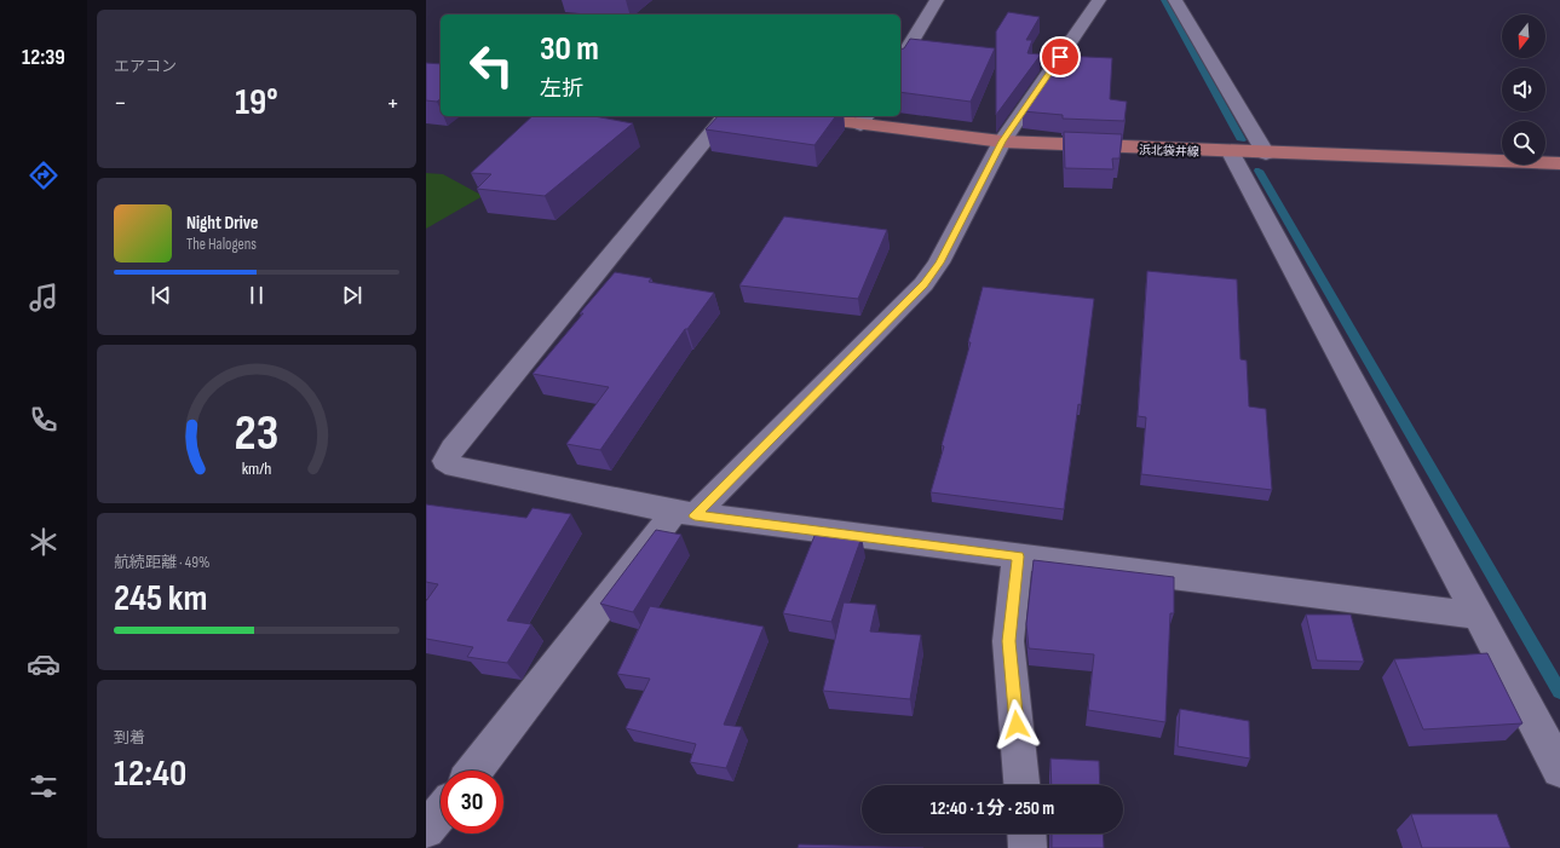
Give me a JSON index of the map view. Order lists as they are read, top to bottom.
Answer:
{
  "streets": {
    "main road": ["浜北袋井線"]
  },
  "north": "bottom",
  "page": {
    "tabs": "12:39",
    "tile": [
      "エアコン",
      ["航続距離 · 49%", "245 km"],
      ["到着", "12:40"]
    ],
    "turn": ["30 m", "左折"],
    "heat": ["−", "19°", "+"],
    "song": ["Night Drive", "The Halogens"],
    "limit": "30",
    "trip": "12:40 · 1 分 · 250 m",
    "gauge": ["23", "km/h"]
  }
}
